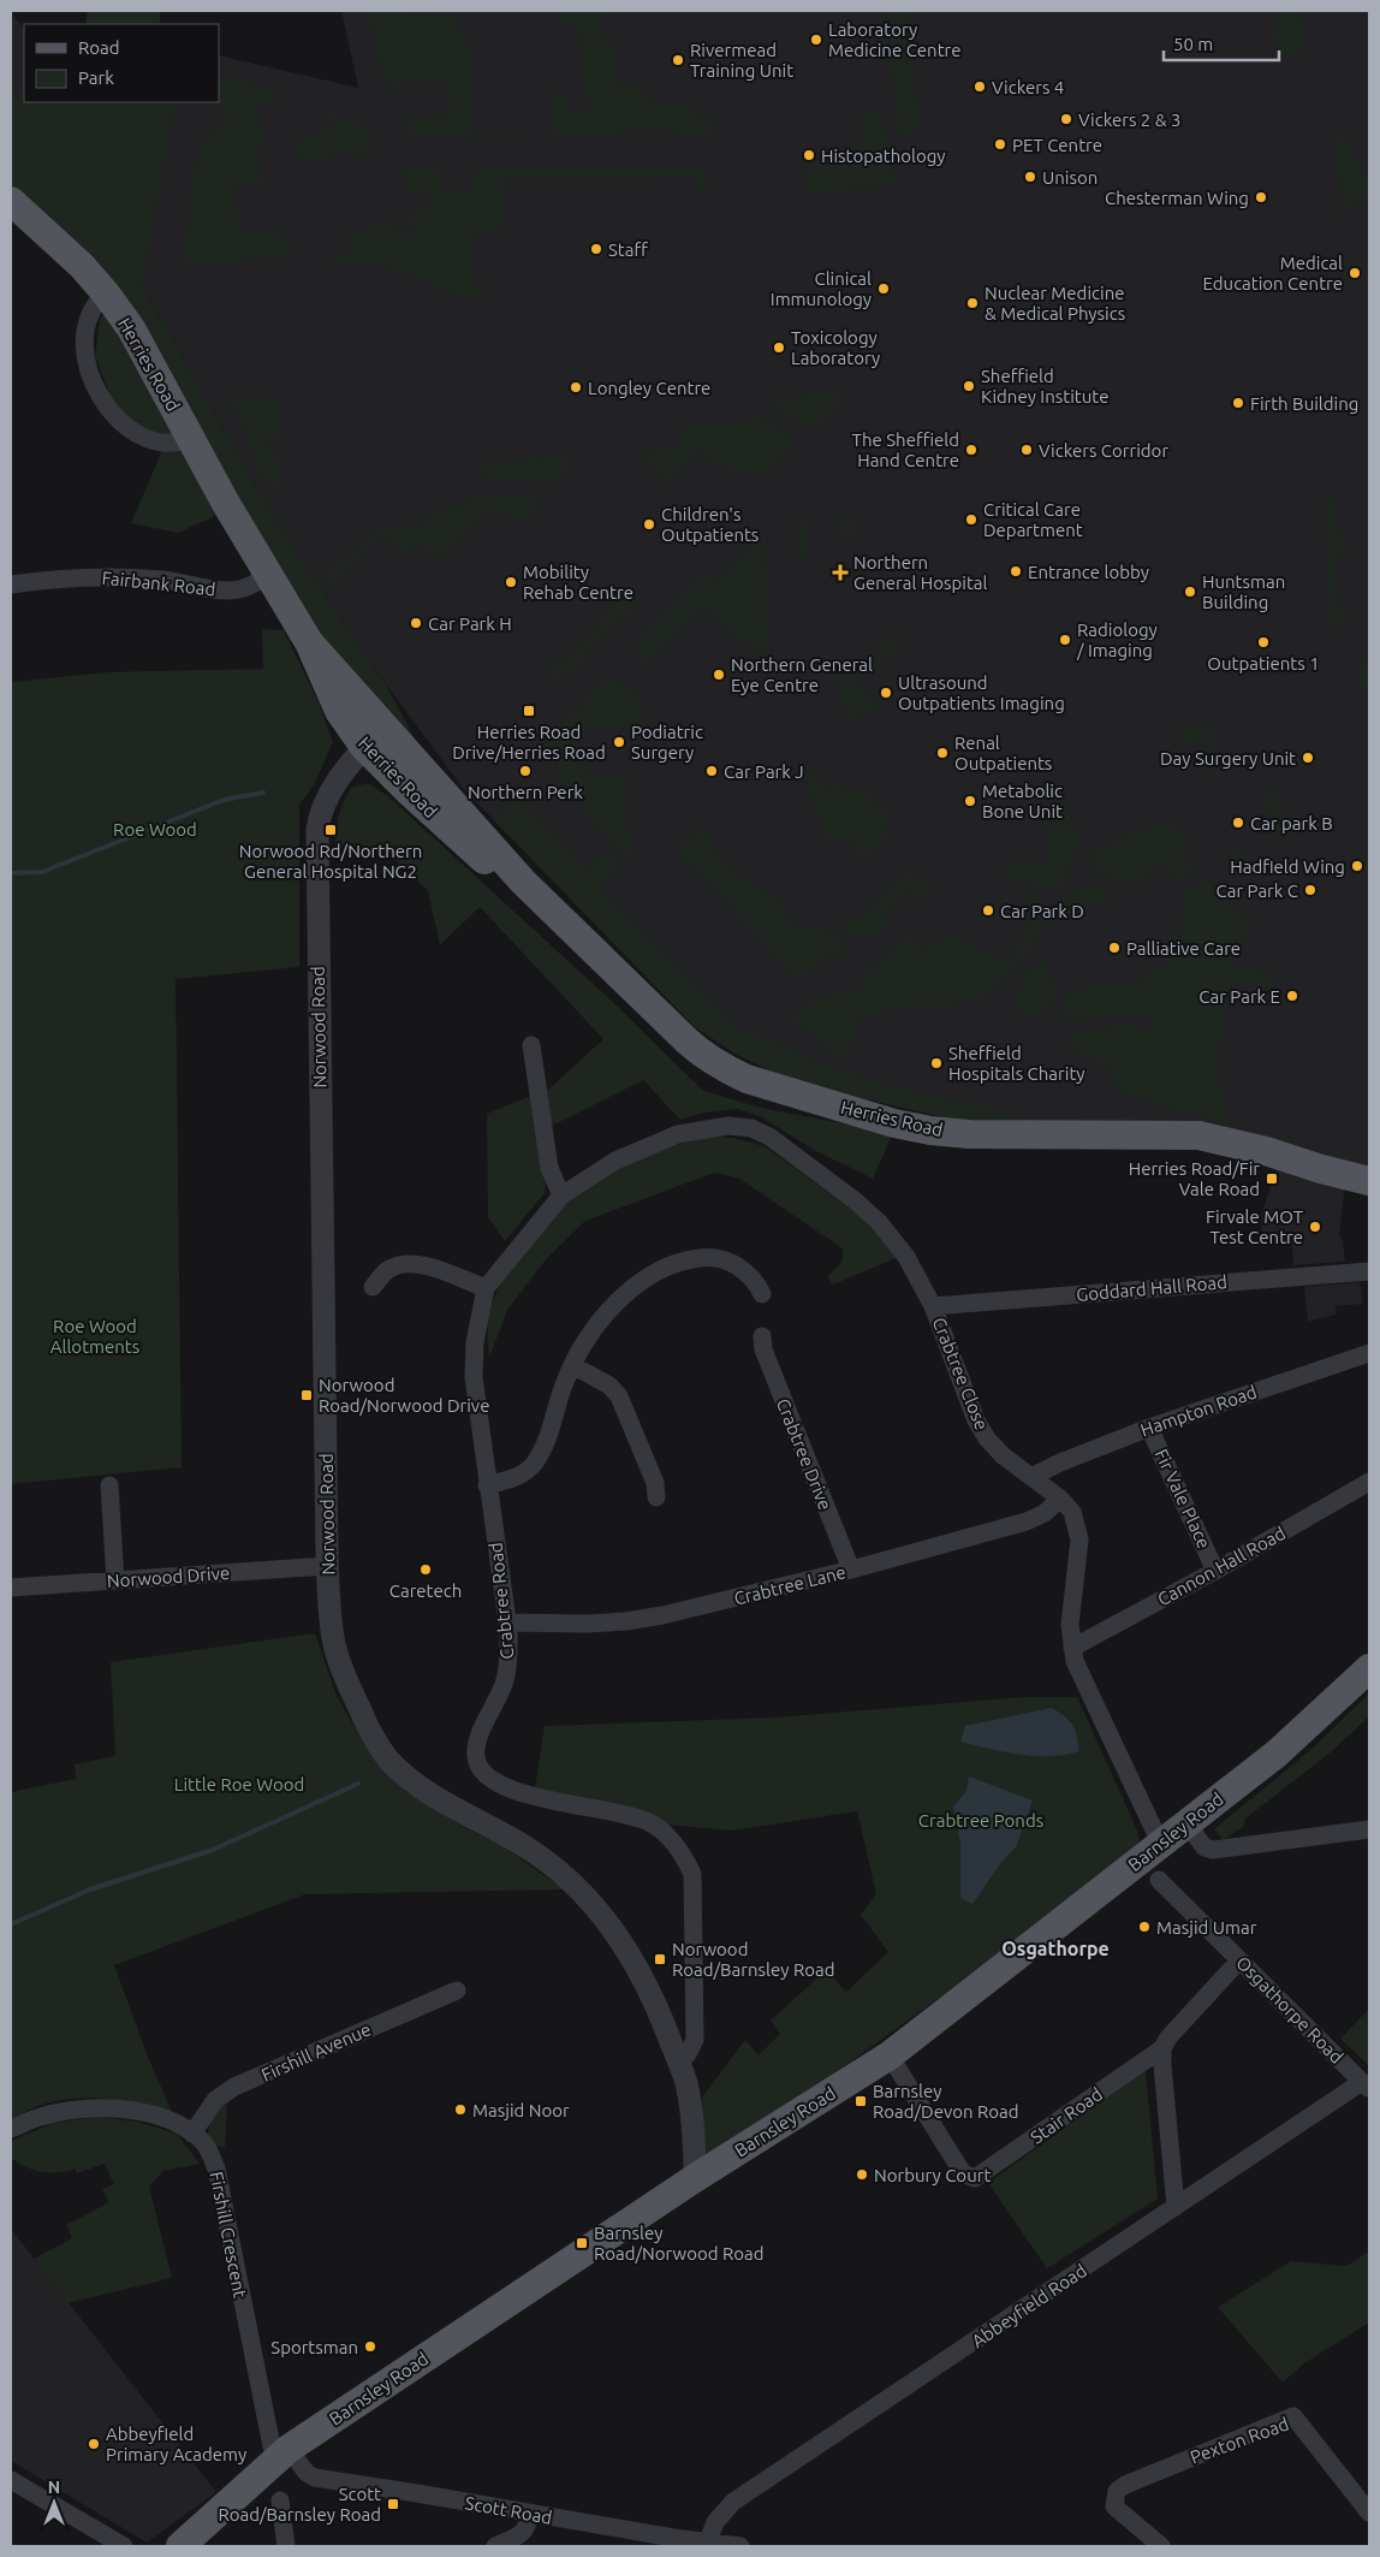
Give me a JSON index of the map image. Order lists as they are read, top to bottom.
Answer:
{
  "streets": {
    "main road": ["Herries Road", "Barnsley Road"],
    "street": [
      "Fairbank Road",
      "Norwood Road",
      "Goddard Hall Road",
      "Crabtree Close",
      "Hampton Road",
      "Crabtree Drive",
      "Fir Vale Place",
      "Cannon Hall Road",
      "Norwood Drive",
      "Crabtree Lane",
      "Crabtree Road",
      "Osgathorpe Road",
      "Firshill Avenue",
      "Stair Road",
      "Firshill Crescent",
      "Abbeyfield Road",
      "Pexton Road",
      "Scott Road"
    ]
  },
  "crossings": [
    ["Herries Road", "Fairbank Road"],
    ["Herries Road", "Norwood Road"],
    ["Norwood Road", "Norwood Drive"],
    ["Norwood Road", "Crabtree Road"],
    ["Norwood Road", "Barnsley Road"],
    ["Goddard Hall Road", "Crabtree Close"],
    ["Crabtree Close", "Hampton Road"],
    ["Crabtree Close", "Cannon Hall Road"],
    ["Crabtree Close", "Crabtree Lane"],
    ["Crabtree Close", "Crabtree Road"],
    ["Crabtree Close", "Barnsley Road"],
    ["Hampton Road", "Fir Vale Place"],
    ["Crabtree Drive", "Crabtree Lane"],
    ["Fir Vale Place", "Cannon Hall Road"],
    ["Crabtree Lane", "Crabtree Road"],
    ["Barnsley Road", "Stair Road"],
    ["Barnsley Road", "Firshill Crescent"],
    ["Barnsley Road", "Scott Road"],
    ["Osgathorpe Road", "Stair Road"],
    ["Osgathorpe Road", "Abbeyfield Road"],
    ["Firshill Avenue", "Firshill Crescent"],
    ["Firshill Crescent", "Scott Road"],
    ["Abbeyfield Road", "Scott Road"]
  ],
  "districts": ["Osgathorpe"],
  "parks": [
    "Roe Wood",
    "Roe Wood Allotments",
    "Little Roe Wood",
    "Crabtree Ponds"
  ],
  "places": {
    "other": [
      "Laboratory Medicine Centre",
      "Rivermead Training Unit",
      "Vickers 4",
      "Vickers 2 & 3",
      "PET Centre",
      "Histopathology",
      "Unison",
      "Chesterman Wing",
      "Staff",
      "Medical Education Centre",
      "Clinical Immunology",
      "Nuclear Medicine & Medical Physics",
      "Toxicology Laboratory",
      "Sheffield Kidney Institute",
      "Longley Centre",
      "Firth Building",
      "The Sheffield Hand Centre",
      "Vickers Corridor",
      "Critical Care Department",
      "Children's Outpatients",
      "Entrance lobby",
      "Mobility Rehab Centre",
      "Huntsman Building",
      "Car Park H",
      "Radiology / Imaging",
      "Outpatients 1",
      "Northern General Eye Centre",
      "Ultrasound Outpatients Imaging",
      "Podiatric Surgery",
      "Renal Outpatients",
      "Day Surgery Unit",
      "Northern Perk",
      "Car Park J",
      "Metabolic Bone Unit",
      "Car park B",
      "Hadfield Wing",
      "Car Park C",
      "Car Park D",
      "Palliative Care",
      "Car Park E",
      "Sheffield Hospitals Charity",
      "Firvale MOT Test Centre",
      "Caretech",
      "Masjid Umar",
      "Masjid Noor",
      "Norbury Court",
      "Sportsman",
      "Abbeyfield Primary Academy"
    ],
    "health": ["Northern General Hospital"],
    "transit": [
      "Herries Road Drive/Herries Road",
      "Norwood Rd/Northern General Hospital NG2",
      "Herries Road/Fir Vale Road",
      "Norwood Road/Norwood Drive",
      "Norwood Road/Barnsley Road",
      "Barnsley Road/Devon Road",
      "Barnsley Road/Norwood Road",
      "Scott Road/Barnsley Road"
    ]
  },
  "legend": ["Road", "Park"],
  "scale_bar": "50 m",
  "north": "top"
}
